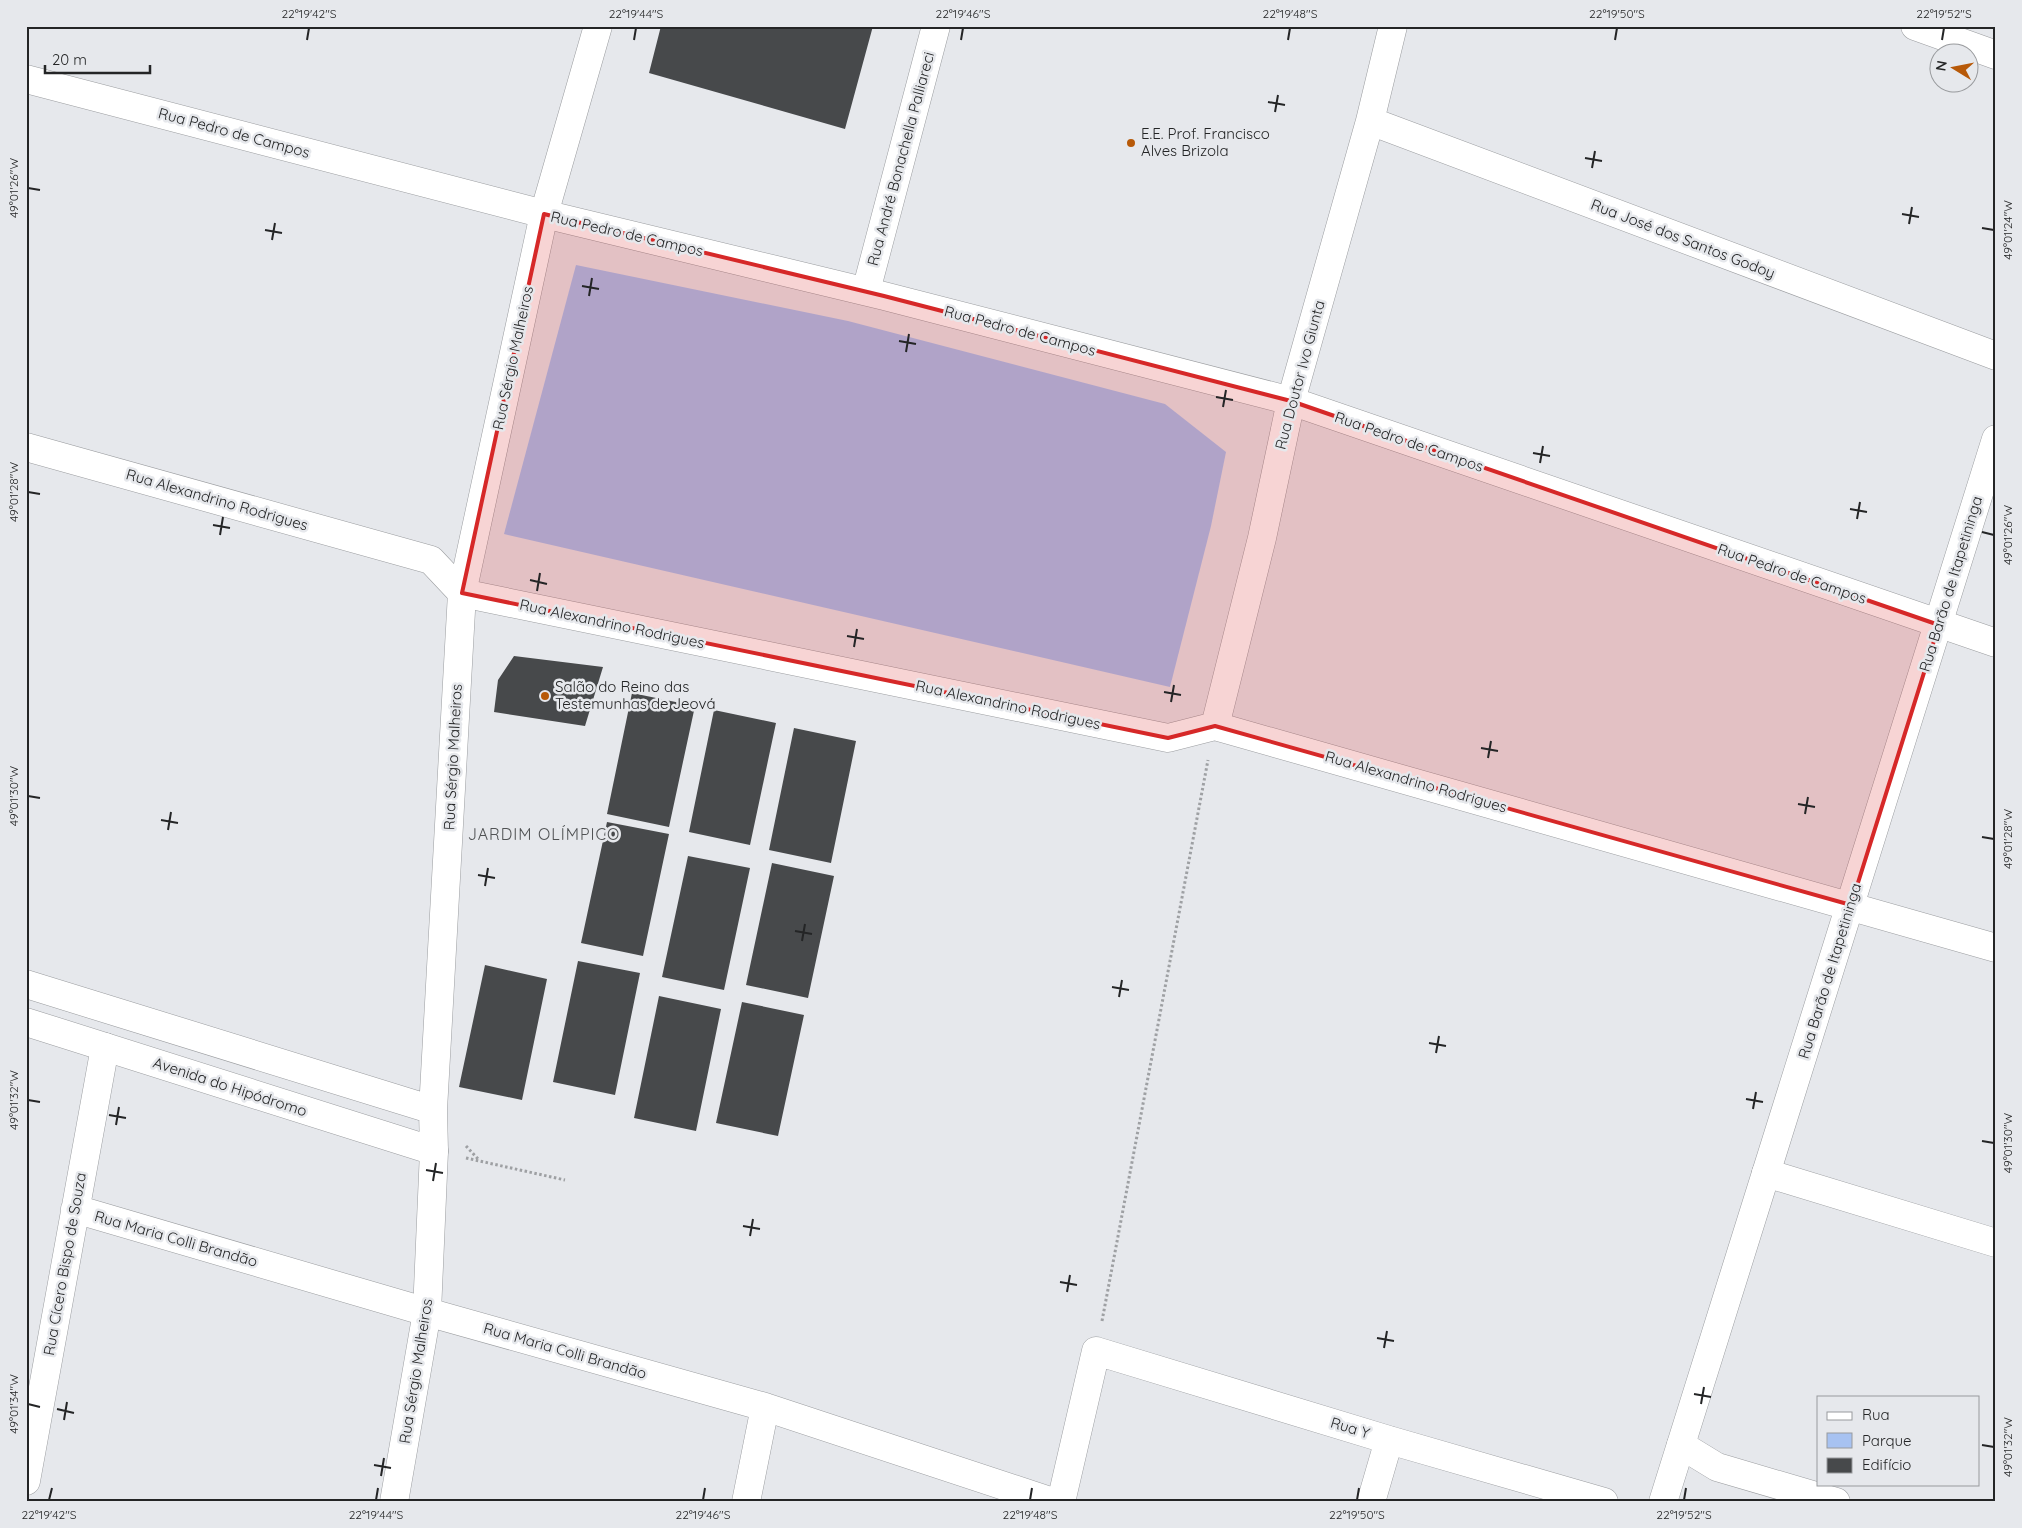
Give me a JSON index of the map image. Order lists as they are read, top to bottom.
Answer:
{
  "streets": {
    "street": [
      "Rua Pedro de Campos",
      "Rua André Bonachella Palliareci",
      "Rua José dos Santos Godoy",
      "Rua Sérgio Malheiros",
      "Rua Doutor Ivo Giunta",
      "Rua Alexandrino Rodrigues",
      "Rua Barão de Itapetininga",
      "Avenida do Hipódromo",
      "Rua Maria Colli Brandão",
      "Rua Cícero Bispo de Souza",
      "Rua Y"
    ]
  },
  "crossings": [
    ["Rua Pedro de Campos", "Rua André Bonachella Palliareci"],
    ["Rua Pedro de Campos", "Rua Sérgio Malheiros"],
    ["Rua Pedro de Campos", "Rua Doutor Ivo Giunta"],
    ["Rua Pedro de Campos", "Rua Barão de Itapetininga"],
    ["Rua José dos Santos Godoy", "Rua Doutor Ivo Giunta"],
    ["Rua Sérgio Malheiros", "Rua Alexandrino Rodrigues"],
    ["Rua Sérgio Malheiros", "Avenida do Hipódromo"],
    ["Rua Sérgio Malheiros", "Rua Maria Colli Brandão"],
    ["Rua Doutor Ivo Giunta", "Rua Alexandrino Rodrigues"],
    ["Rua Alexandrino Rodrigues", "Rua Barão de Itapetininga"],
    ["Avenida do Hipódromo", "Rua Cícero Bispo de Souza"],
    ["Rua Maria Colli Brandão", "Rua Cícero Bispo de Souza"]
  ],
  "districts": ["JARDIM OLÍMPICO"],
  "places": ["E.E. Prof. Francisco Alves Brizola", "Salão do Reino das Testemunhas de Jeová"],
  "legend": ["Rua", "Parque", "Edifício"],
  "scale_bar": "20 m",
  "north": "left",
  "coordinates": [
    "22°19'42\"S",
    "22°19'44\"S",
    "22°19'46\"S",
    "22°19'48\"S",
    "22°19'50\"S",
    "22°19'52\"S",
    "49°01'26\"W",
    "49°01'24\"W",
    "49°01'28\"W",
    "49°01'30\"W",
    "49°01'32\"W",
    "49°01'34\"W"
  ]
}
